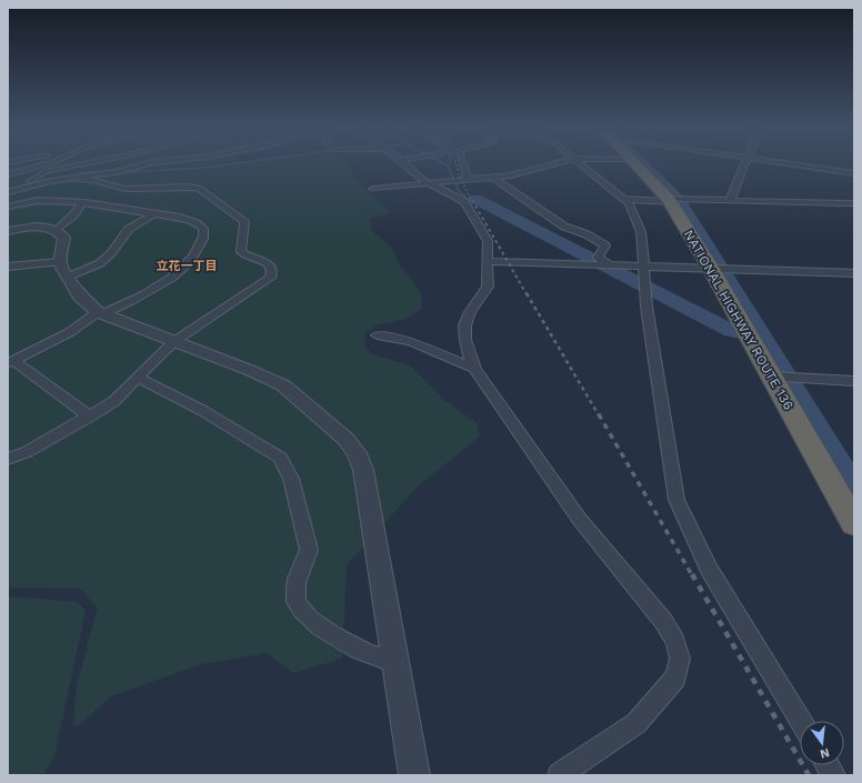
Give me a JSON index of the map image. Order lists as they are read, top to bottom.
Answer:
{
  "streets": {
    "highway": ["NATIONAL HIGHWAY ROUTE 136"]
  },
  "districts": ["立花一丁目"],
  "north": "bottom"
}
